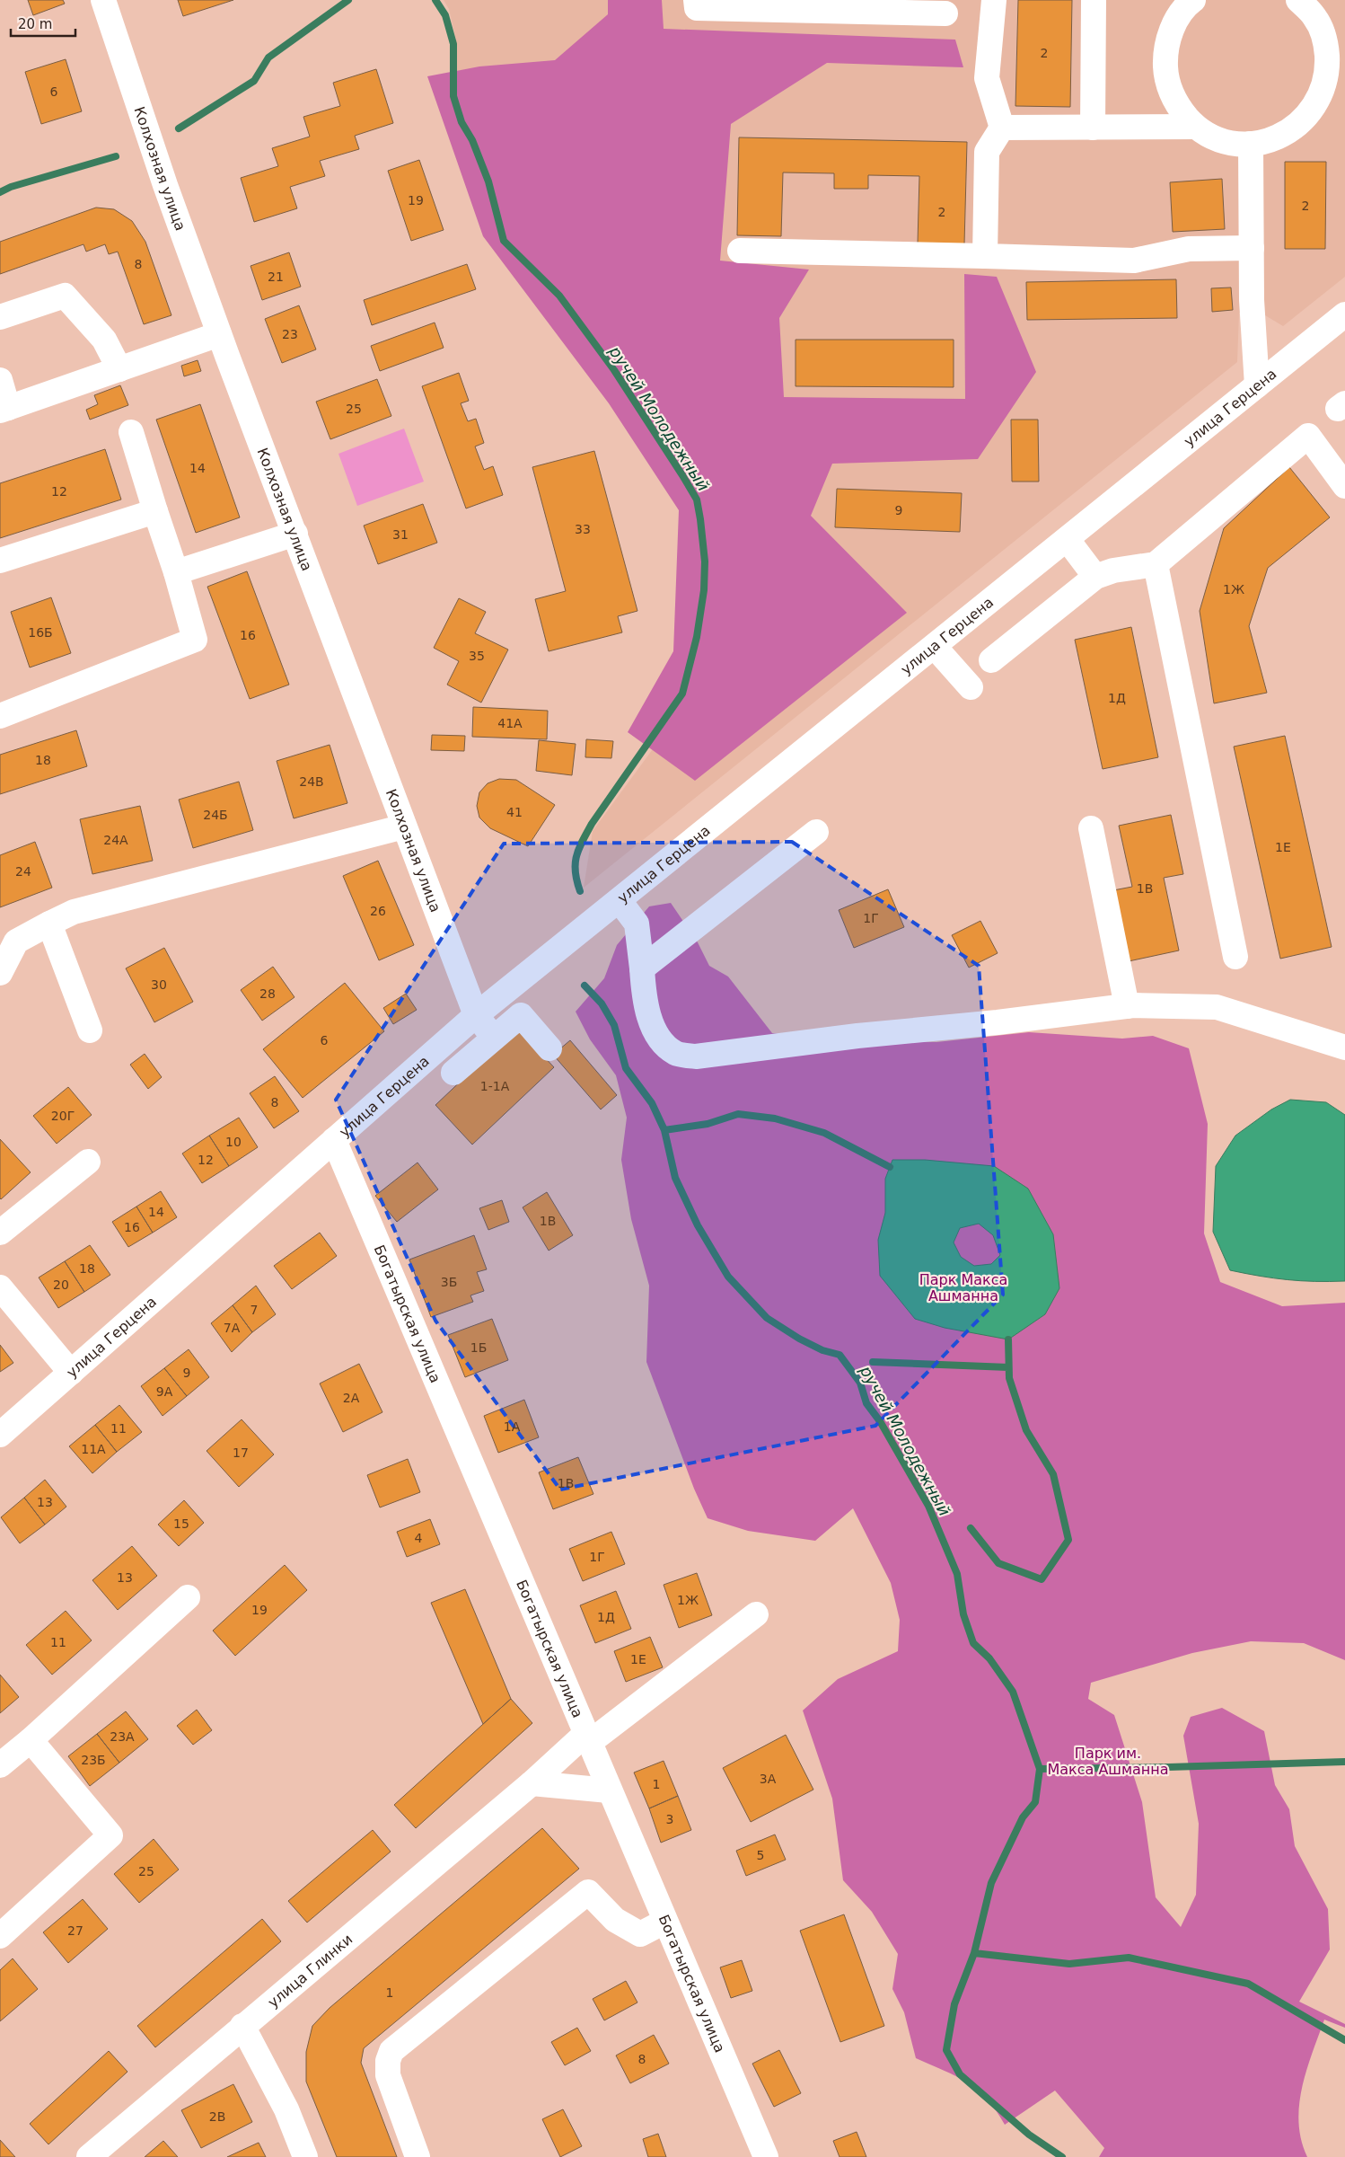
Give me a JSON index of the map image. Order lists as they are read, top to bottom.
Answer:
{
  "streets": {
    "street": [
      "Колхозная улица",
      "улица Герцена",
      "Богатырская улица",
      "улица Глинки"
    ]
  },
  "crossings": [
    ["Колхозная улица", "улица Герцена"],
    ["улица Герцена", "Богатырская улица"],
    ["Богатырская улица", "улица Глинки"]
  ],
  "water": ["ручей Молодежный"],
  "parks": ["Парк Макса Ашманна", "Парк им. Макса Ашманна"],
  "house_numbers": [
    "2",
    "6",
    "19",
    "2",
    "2",
    "8",
    "21",
    "23",
    "25",
    "14",
    "12",
    "9",
    "33",
    "31",
    "1Ж",
    "16Б",
    "16",
    "35",
    "1Д",
    "41А",
    "18",
    "24В",
    "41",
    "24Б",
    "24А",
    "1Е",
    "24",
    "1В",
    "26",
    "1Г",
    "30",
    "28",
    "6",
    "1-1А",
    "8",
    "20Г",
    "10",
    "12",
    "14",
    "1В",
    "16",
    "18",
    "3Б",
    "20",
    "7",
    "7А",
    "1Б",
    "9",
    "9А",
    "2А",
    "1А",
    "11",
    "11А",
    "17",
    "1В",
    "13",
    "15",
    "4",
    "1Г",
    "13",
    "1Ж",
    "19",
    "1Д",
    "11",
    "1Е",
    "23А",
    "23Б",
    "3А",
    "1",
    "3",
    "5",
    "25",
    "27",
    "1",
    "8",
    "2В"
  ],
  "scale_bar": "20 m"
}
